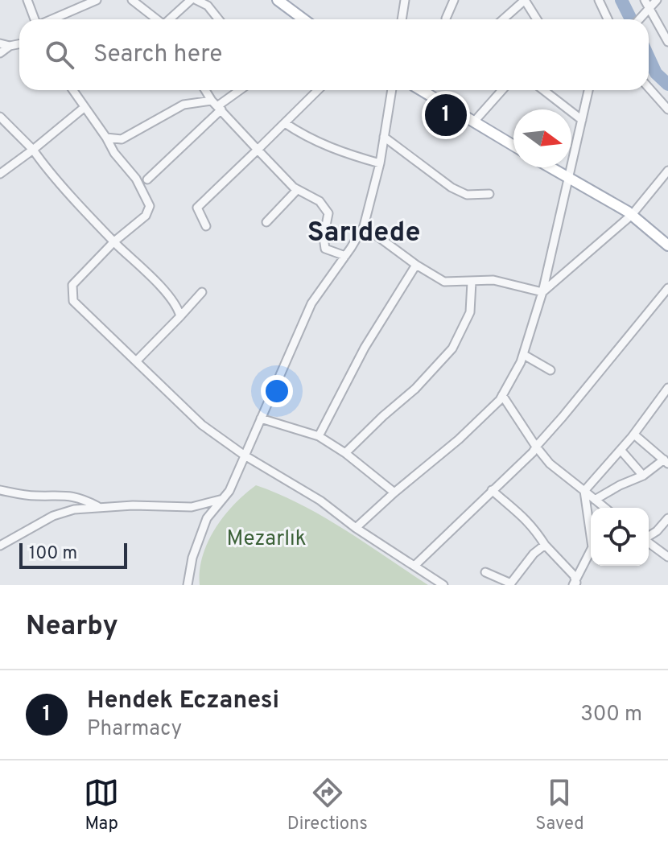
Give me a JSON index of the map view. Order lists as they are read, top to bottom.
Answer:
{
  "districts": ["Sarıdede"],
  "parks": ["Mezarlık"],
  "scale_bar": "100 m",
  "north": "right",
  "page": {
    "search": "Search here",
    "pins": "1",
    "scale": "100 m",
    "heading": "Nearby",
    "list": [
      {
        "mark": "1",
        "name": "Hendek Eczanesi",
        "note": "Pharmacy",
        "value": "300 m"
      }
    ],
    "nav": ["Map", "Directions", "Saved"]
  }
}
